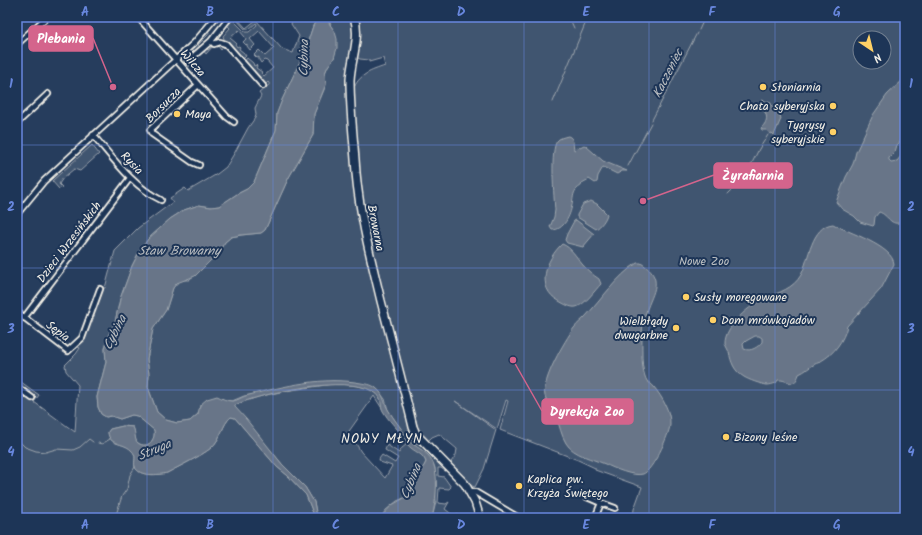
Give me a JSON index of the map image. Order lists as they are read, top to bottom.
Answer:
{
  "streets": {
    "street": [
      "Wilcza",
      "Borsucza",
      "Rysia",
      "Browarna",
      "Dzieci Wrzesińskich",
      "Sępia"
    ]
  },
  "crossings": [
    ["Wilcza", "Borsucza"],
    ["Rysia", "Dzieci Wrzesińskich"],
    ["Dzieci Wrzesińskich", "Sępia"]
  ],
  "districts": ["NOWY MŁYN"],
  "water": [
    "Cybina",
    "Kaczeniec",
    "Staw Browarny",
    "Struga"
  ],
  "parks": ["Nowe Zoo"],
  "places": [
    "Plebania",
    "Słoniarnia",
    "Chata syberyjska",
    "Maya",
    "Tygrysy syberyjskie",
    "Żyrafiarnia",
    "Susły moręgowane",
    "Dom mrówkojadów",
    "Wielbłądy dwugarbne",
    "Dyrekcja Zoo",
    "Bizony leśne",
    "Kaplica pw. Krzyża Świętego"
  ],
  "north": "bottom right",
  "grid": {
    "columns": [
      "A",
      "B",
      "C",
      "D",
      "E",
      "F",
      "G"
    ],
    "rows": [
      "1",
      "2",
      "3",
      "4"
    ]
  }
}
